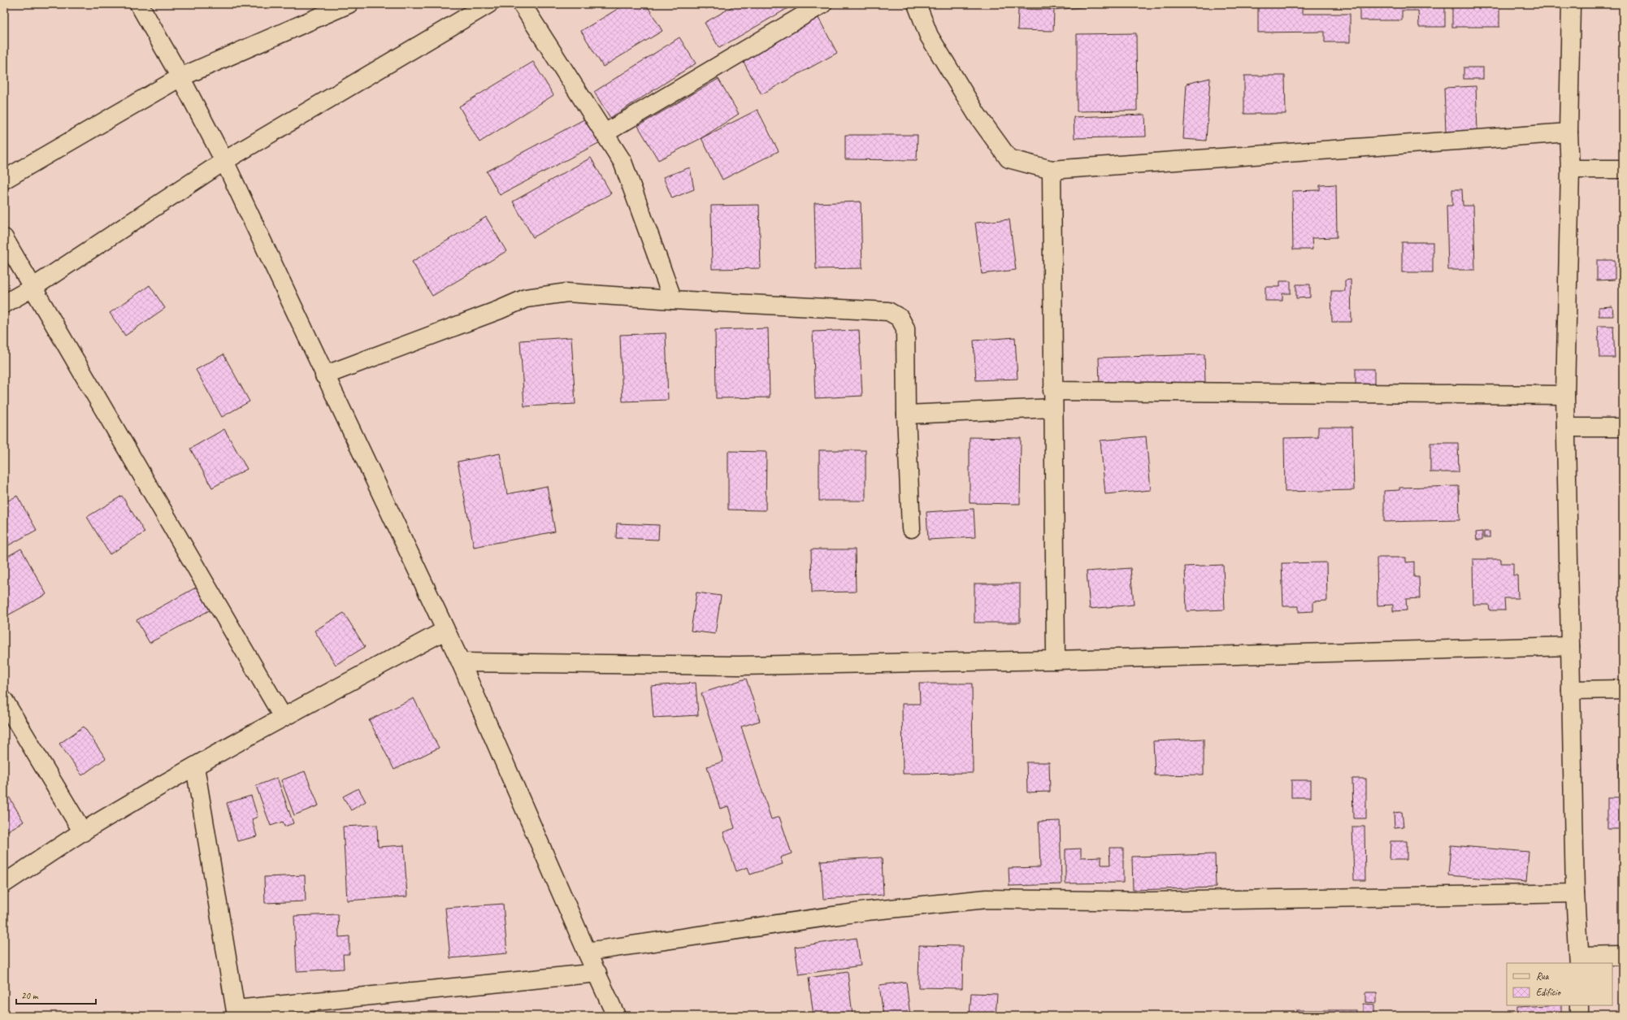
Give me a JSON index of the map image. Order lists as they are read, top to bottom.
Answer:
{
  "legend": ["Rua", "Edifício"],
  "scale_bar": "20 m"
}
